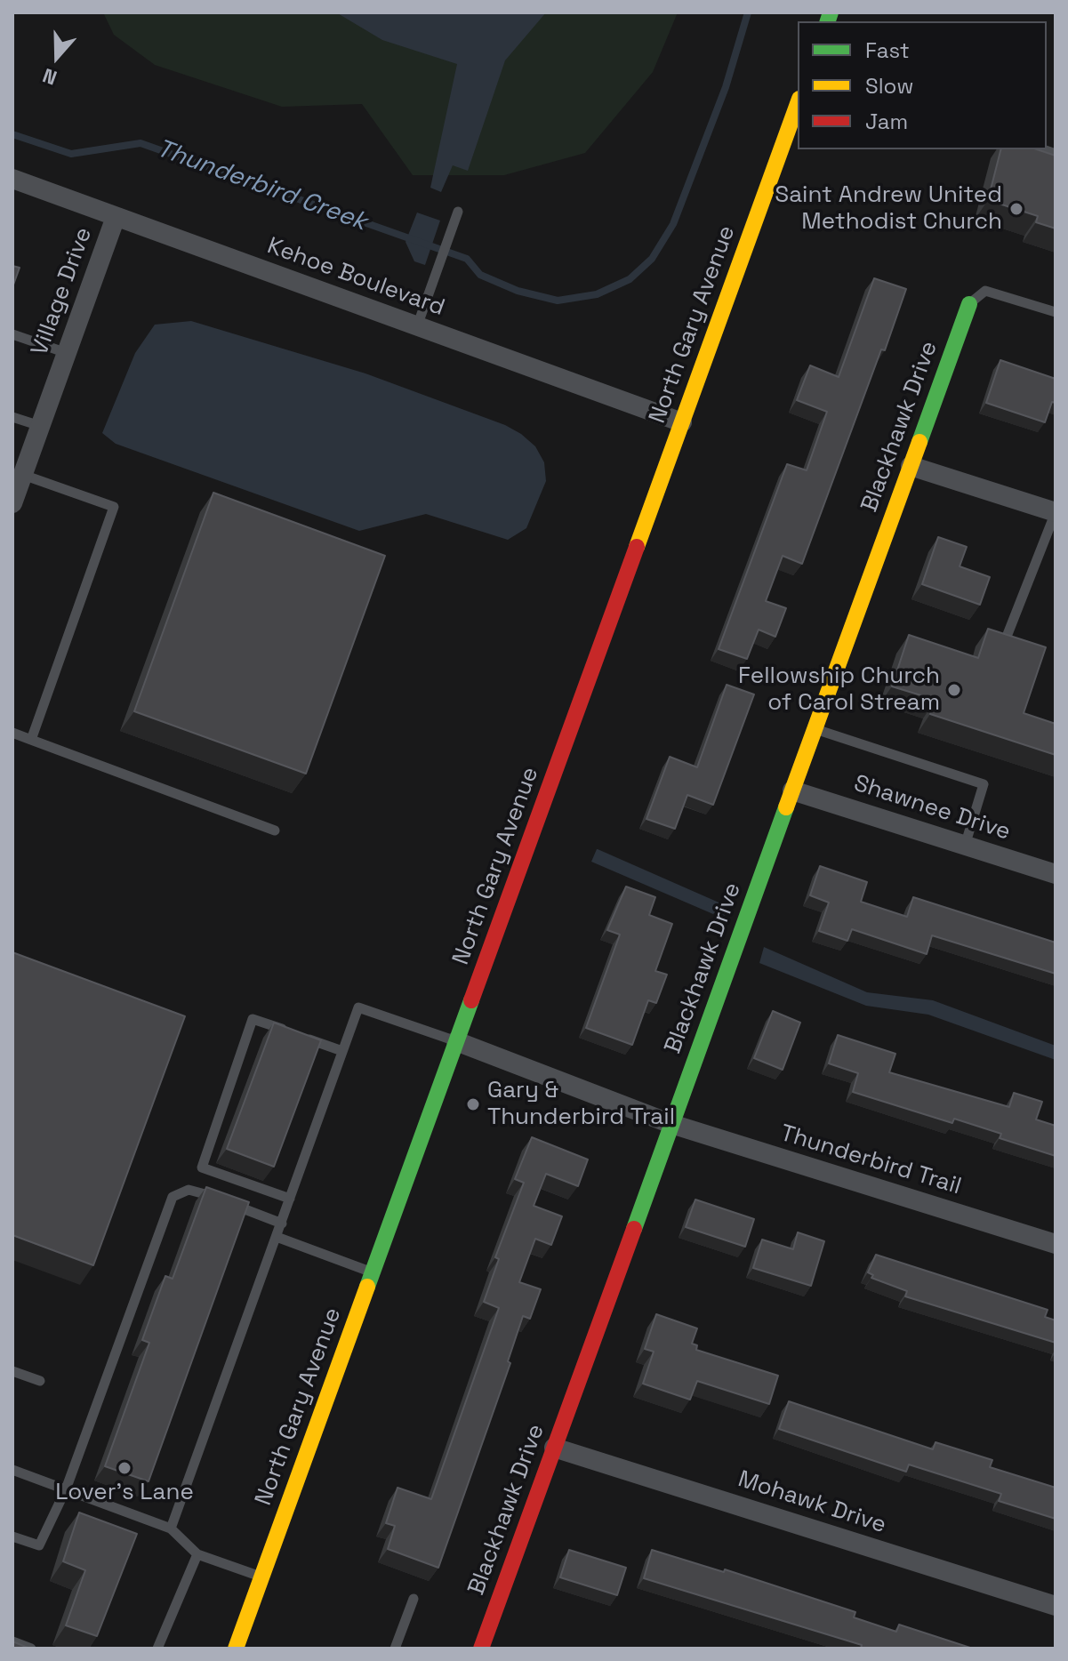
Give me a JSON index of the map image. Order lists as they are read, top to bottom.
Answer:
{
  "streets": {
    "street": [
      "Kehoe Boulevard",
      "Village Drive",
      "North Gary Avenue",
      "Blackhawk Drive",
      "Shawnee Drive",
      "Thunderbird Trail",
      "Mohawk Drive"
    ]
  },
  "crossings": [
    ["Kehoe Boulevard", "Village Drive"],
    ["Kehoe Boulevard", "North Gary Avenue"],
    ["North Gary Avenue", "Thunderbird Trail"],
    ["Blackhawk Drive", "Shawnee Drive"],
    ["Blackhawk Drive", "Thunderbird Trail"],
    ["Blackhawk Drive", "Mohawk Drive"]
  ],
  "water": ["Thunderbird Creek"],
  "places": [
    "Saint Andrew United Methodist Church",
    "Fellowship Church of Carol Stream",
    "Gary & Thunderbird Trail",
    "Lover's Lane"
  ],
  "legend": ["Fast", "Slow", "Jam"],
  "north": "bottom"
}
